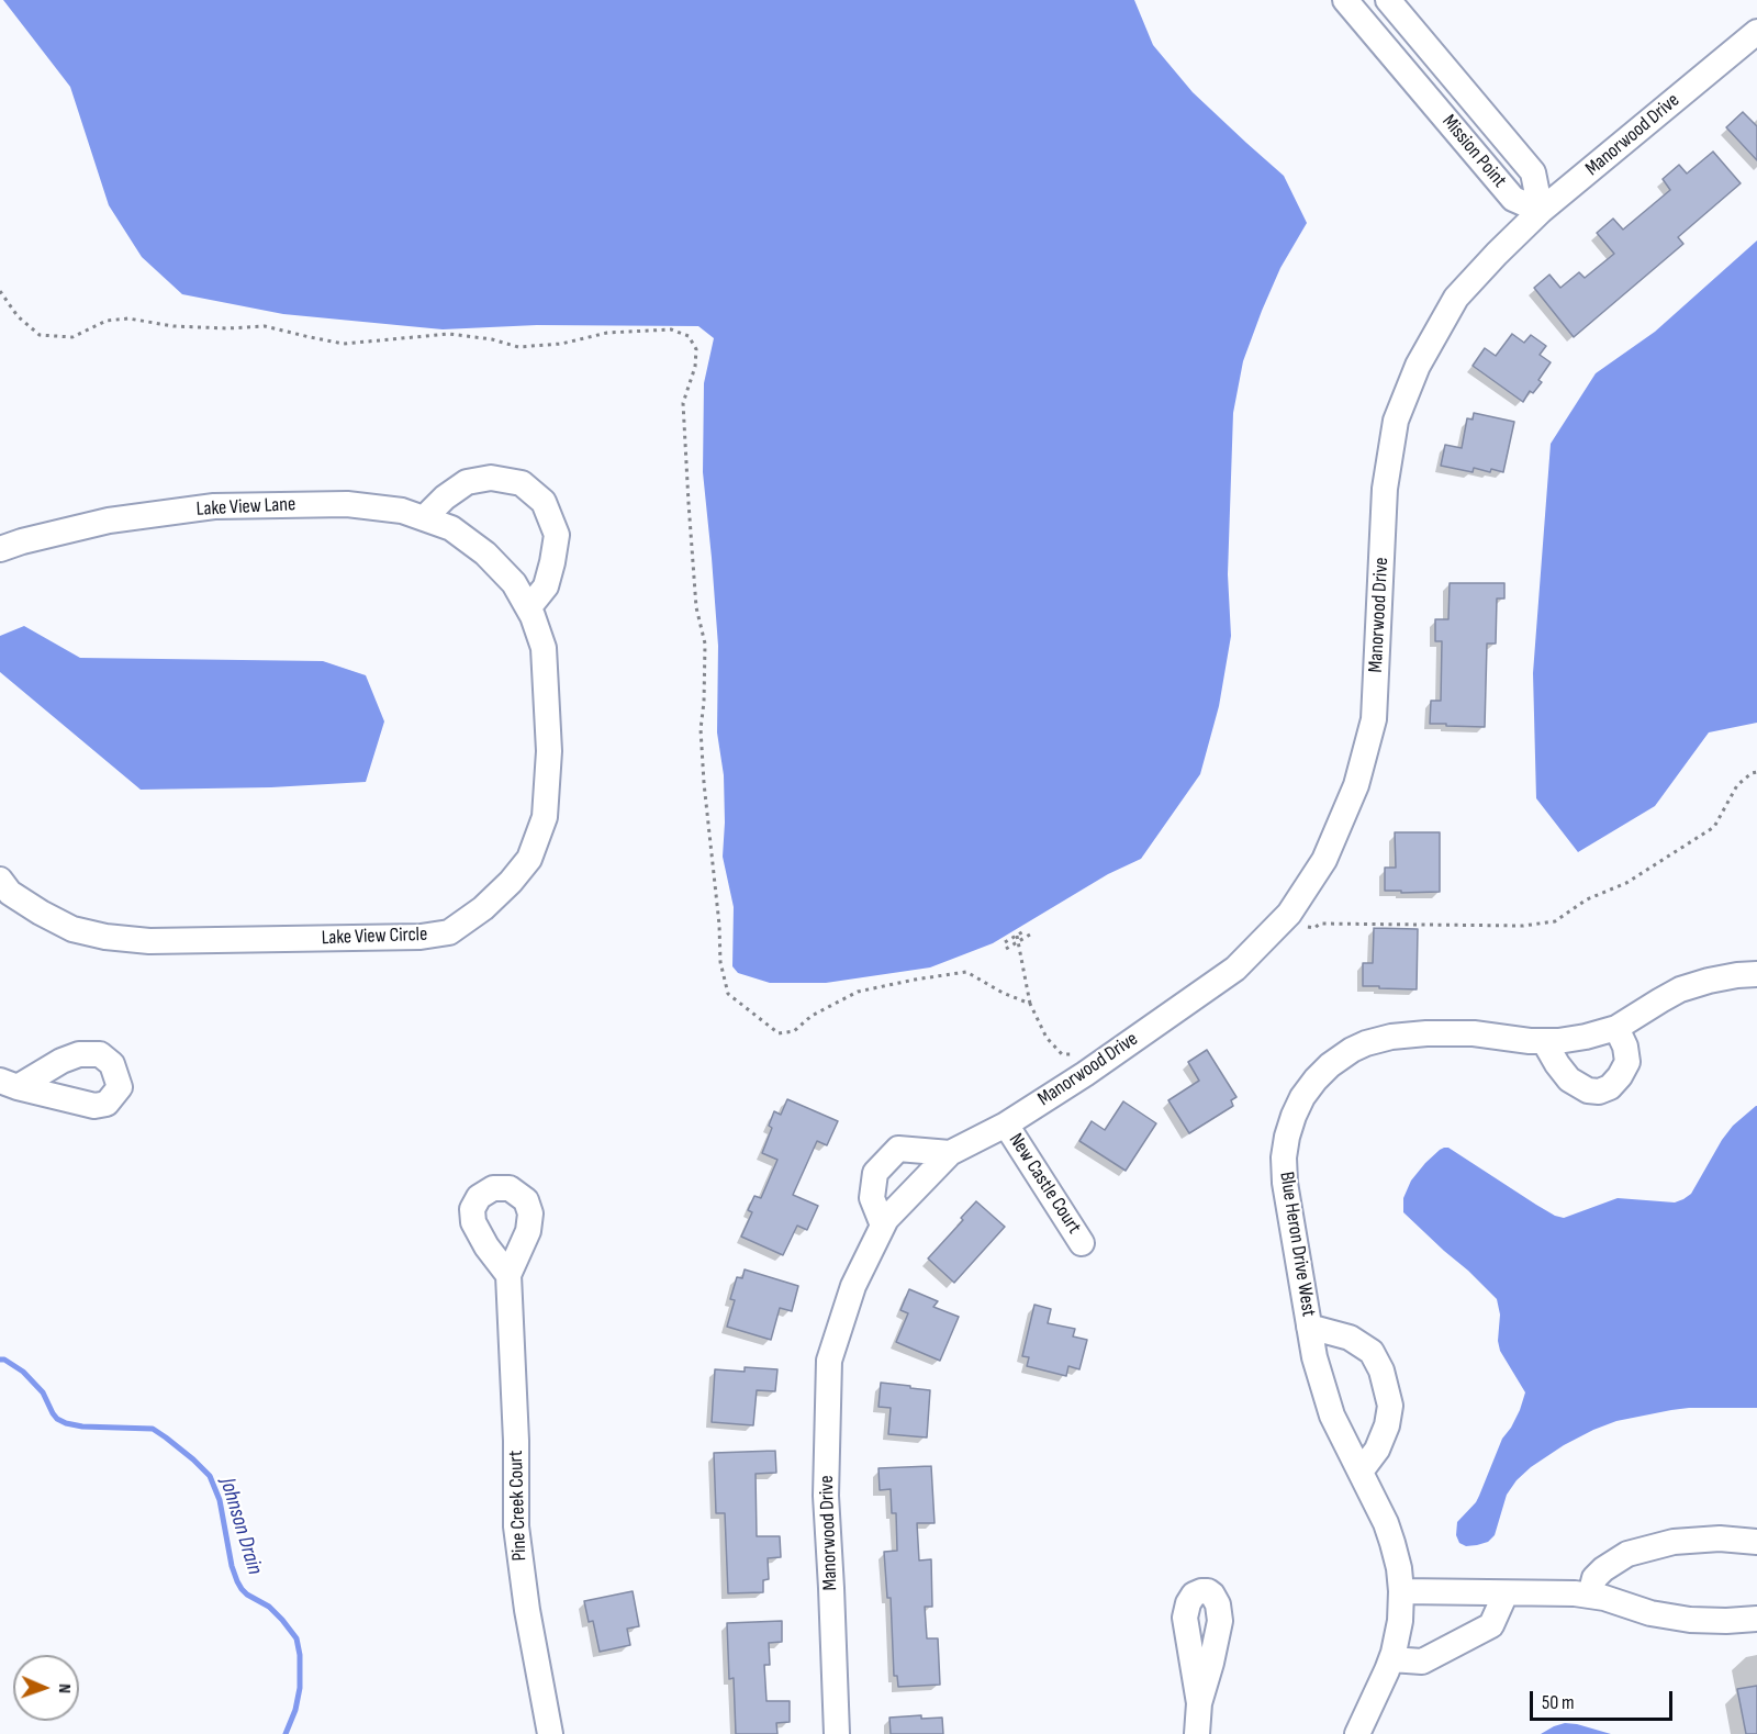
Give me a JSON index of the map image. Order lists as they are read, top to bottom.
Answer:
{
  "streets": {
    "street": [
      "Manorwood Drive",
      "Mission Point",
      "Lake View Lane",
      "Lake View Circle",
      "New Castle Court",
      "Blue Heron Drive West",
      "Pine Creek Court"
    ]
  },
  "crossings": [
    ["Manorwood Drive", "Mission Point"],
    ["Manorwood Drive", "New Castle Court"],
    ["Lake View Lane", "Lake View Circle"]
  ],
  "water": ["Johnson Drain"],
  "scale_bar": "50 m",
  "north": "right"
}
